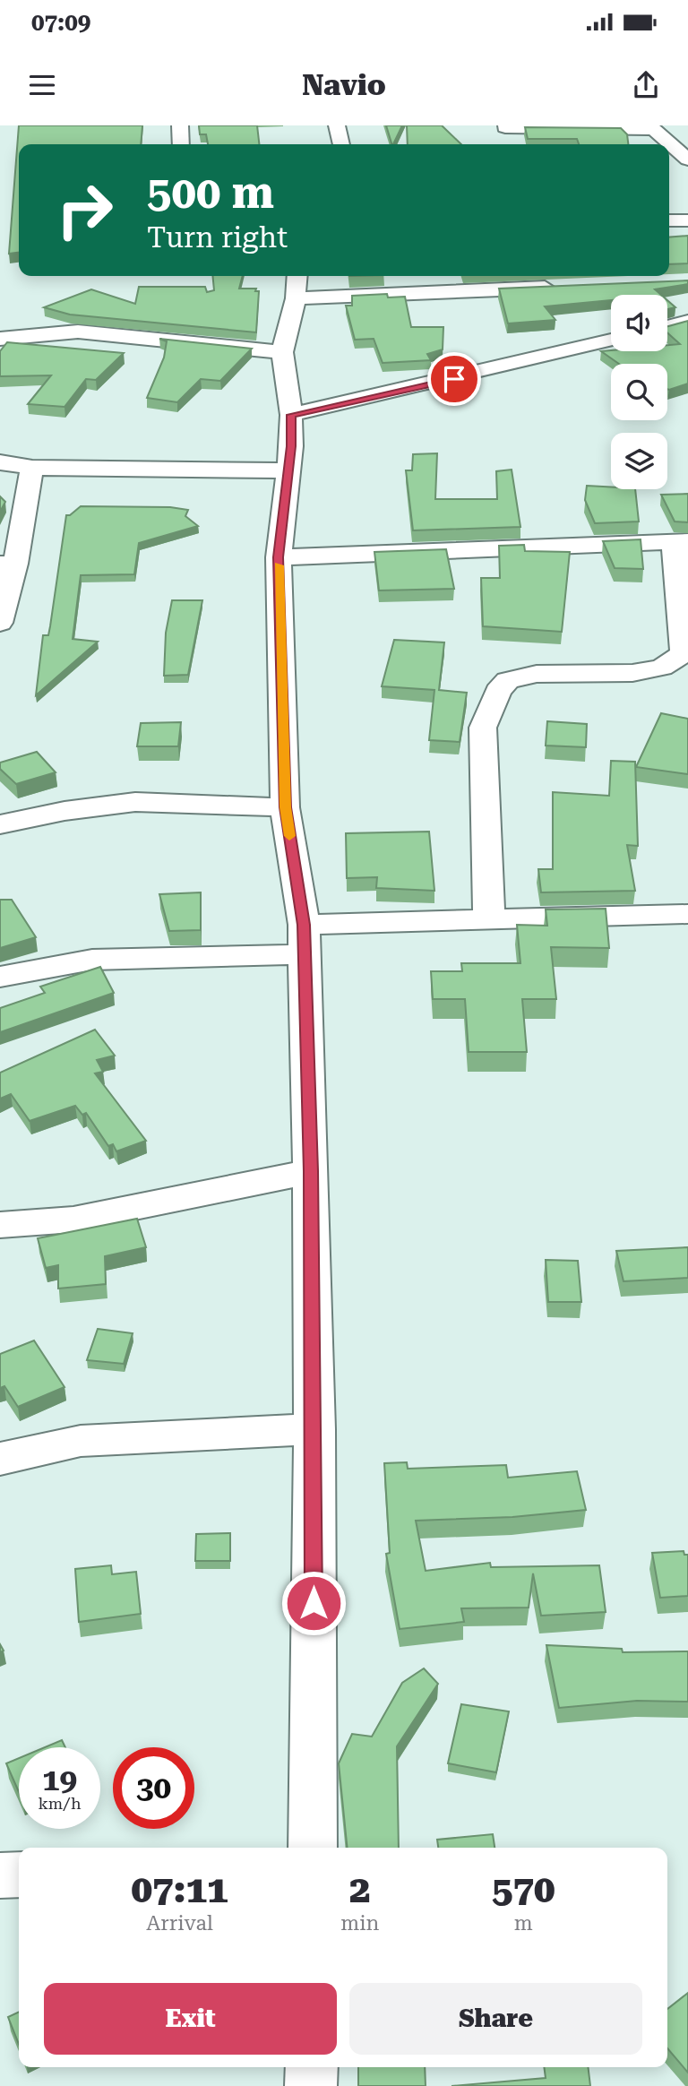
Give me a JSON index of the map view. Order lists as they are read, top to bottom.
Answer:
{
  "page": {
    "status": "07:09",
    "header": "Navio",
    "turn": ["500 m", "Turn right"],
    "speed": "19 km/h",
    "limit": "30",
    "eta": [
      "07:11",
      "Arrival",
      "2",
      "min",
      "570",
      "m"
    ],
    "buttons": ["Exit", "Share"]
  }
}
